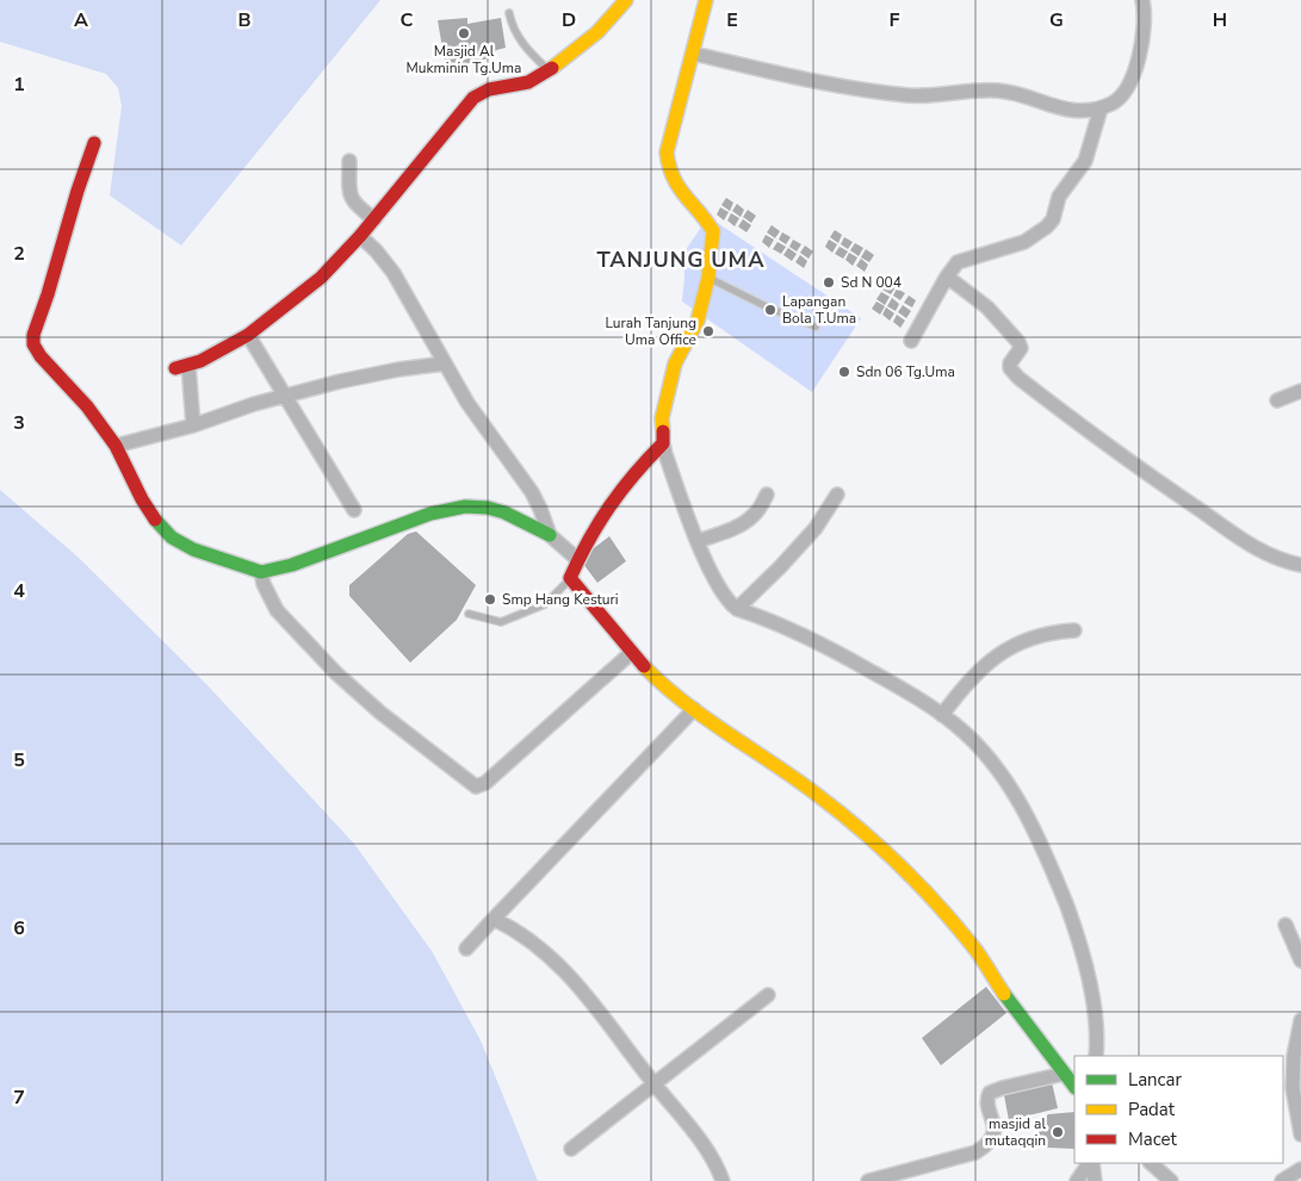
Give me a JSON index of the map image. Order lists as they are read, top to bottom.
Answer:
{
  "districts": ["TANJUNG UMA"],
  "places": [
    "Masjid Al Mukminin Tg.Uma",
    "Sd N 004",
    "Lapangan Bola T.Uma",
    "Lurah Tanjung Uma Office",
    "Sdn 06 Tg.Uma",
    "Smp Hang Kesturi",
    "masjid al mutaqqin"
  ],
  "legend": ["Lancar", "Padat", "Macet"],
  "grid": {
    "columns": [
      "A",
      "B",
      "C",
      "D",
      "E",
      "F",
      "G",
      "H"
    ],
    "rows": [
      "1",
      "2",
      "3",
      "4",
      "5",
      "6",
      "7"
    ]
  }
}
